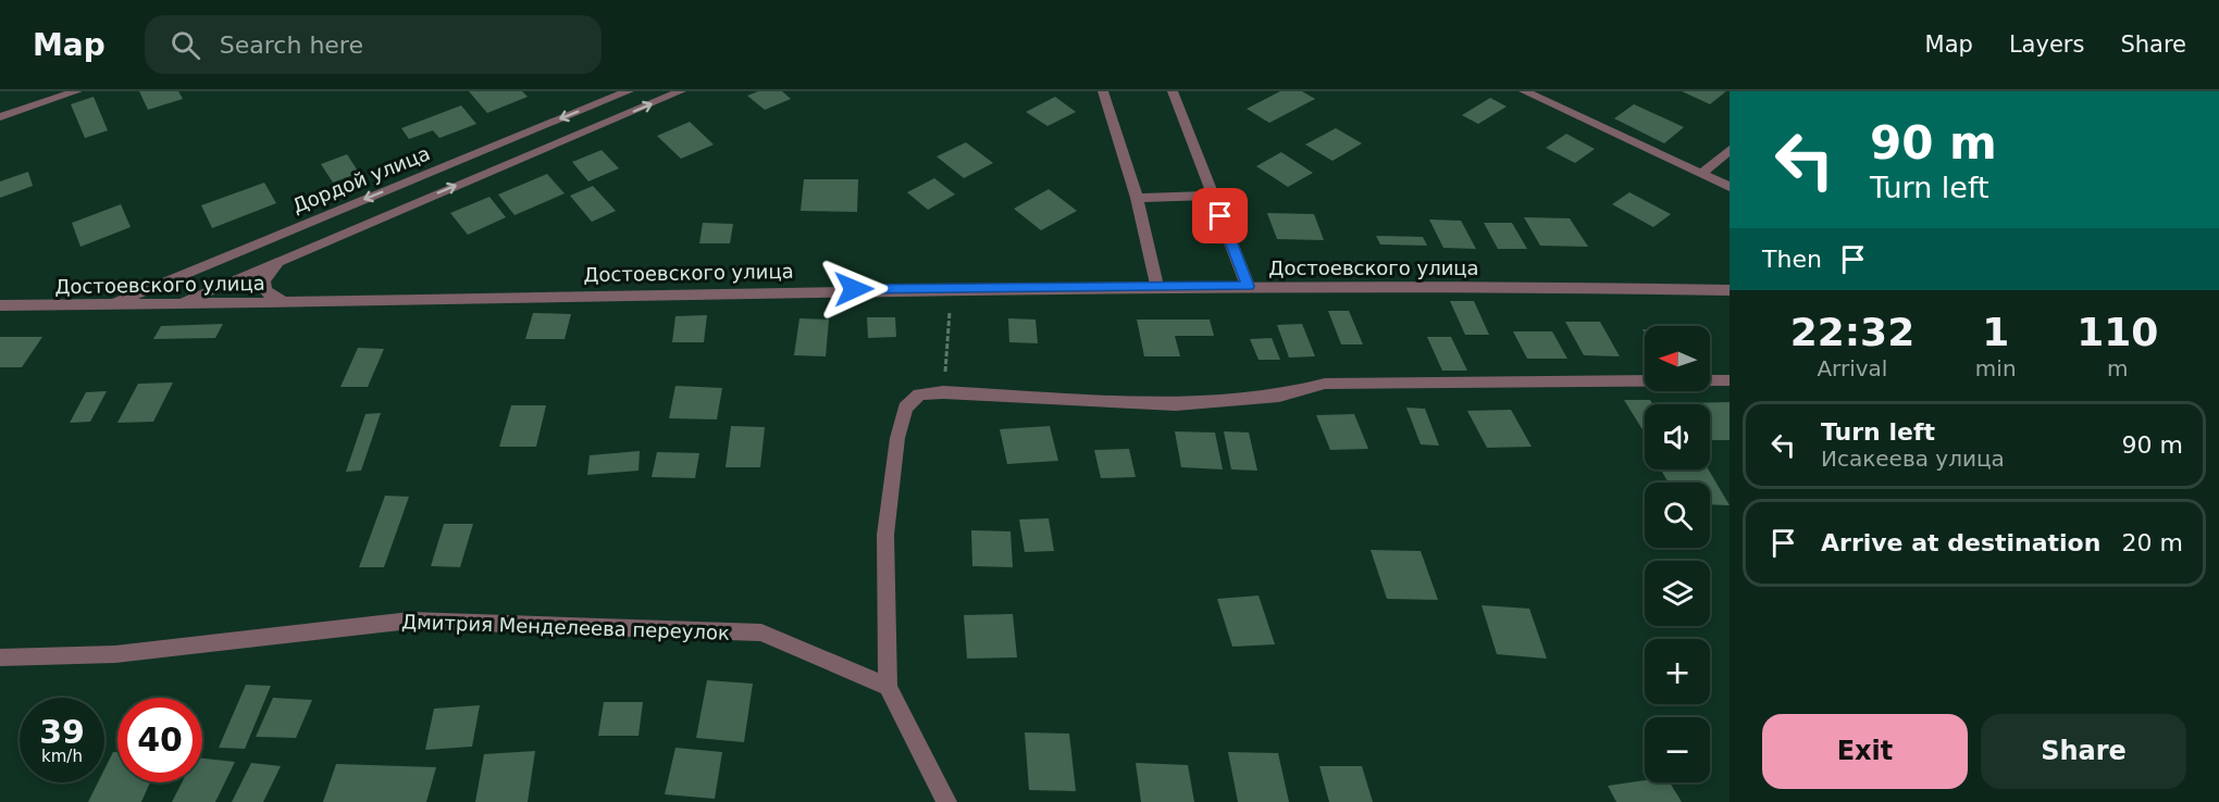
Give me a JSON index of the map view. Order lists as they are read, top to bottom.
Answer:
{
  "streets": {
    "street": ["Дордой улица", "Достоевского улица", "Дмитрия Менделеева переулок"]
  },
  "crossings": [
    ["Дордой улица", "Достоевского улица"]
  ],
  "north": "left",
  "page": {
    "header": "Map",
    "search": "Search here",
    "nav": ["Map", "Layers", "Share"],
    "turn": ["90 m", "Turn left"],
    "then": "Then",
    "eta": [
      "22:32",
      "Arrival",
      "1",
      "min",
      "110",
      "m"
    ],
    "map_buttons": ["+", "−"],
    "list": [
      {
        "name": "Turn left",
        "note": "Исакеева улица",
        "value": "90 m"
      },
      {
        "name": "Arrive at destination",
        "value": "20 m"
      }
    ],
    "speed": "39 km/h",
    "limit": "40",
    "buttons": ["Exit", "Share"]
  }
}
